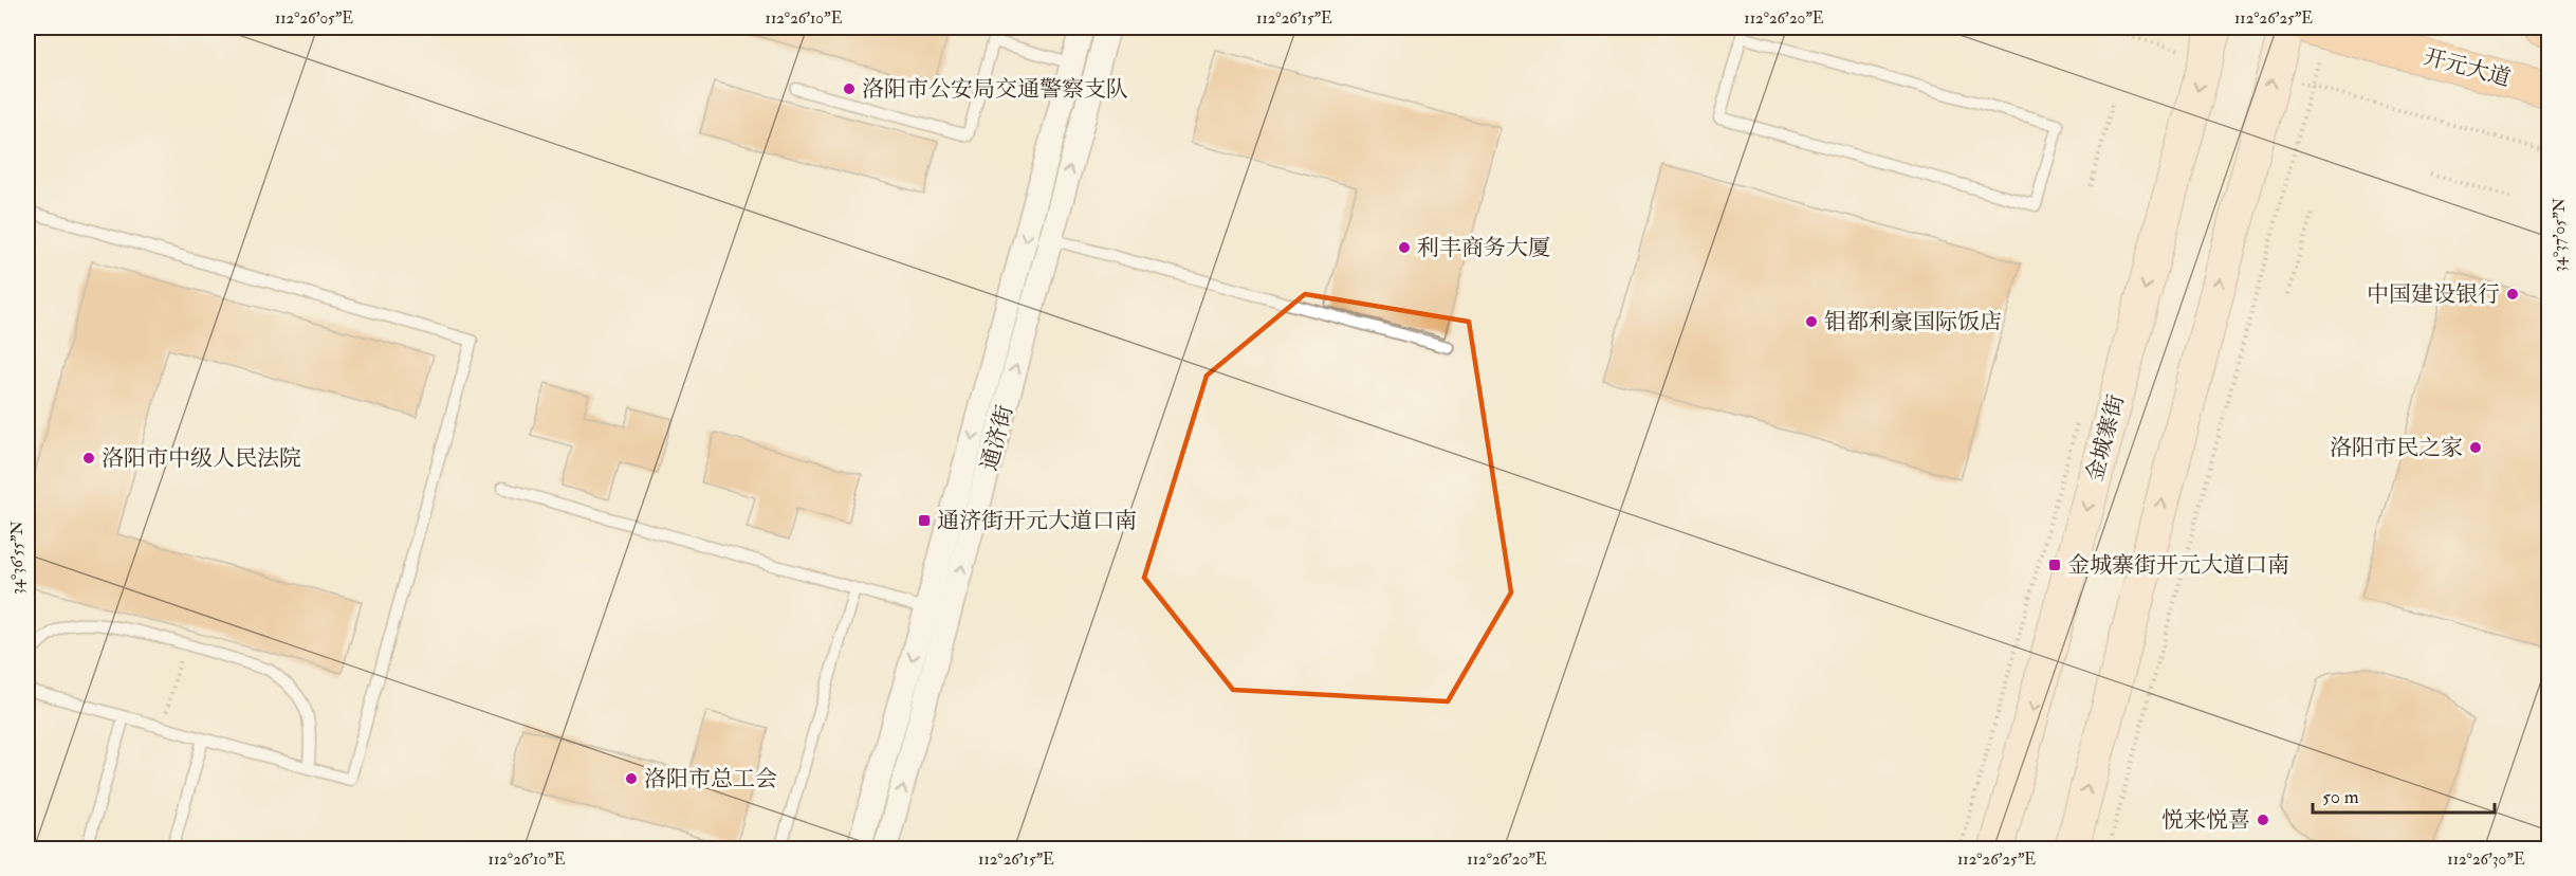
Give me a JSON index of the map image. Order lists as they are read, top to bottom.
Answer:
{
  "streets": {
    "main road": ["开元大道", "金城寨街"],
    "street": ["通济街"]
  },
  "places": {
    "other": [
      "洛阳市公安局交通警察支队",
      "利丰商务大厦",
      "中国建设银行",
      "钼都利豪国际饭店",
      "洛阳市民之家",
      "洛阳市中级人民法院",
      "洛阳市总工会",
      "悦来悦喜"
    ],
    "transit": ["通济街开元大道口南", "金城寨街开元大道口南"]
  },
  "scale_bar": "50 m",
  "coordinates": [
    "112°26'05\"E",
    "112°26'10\"E",
    "112°26'15\"E",
    "112°26'20\"E",
    "112°26'25\"E",
    "34°37'05\"N",
    "34°36'55\"N",
    "112°26'30\"E"
  ]
}
